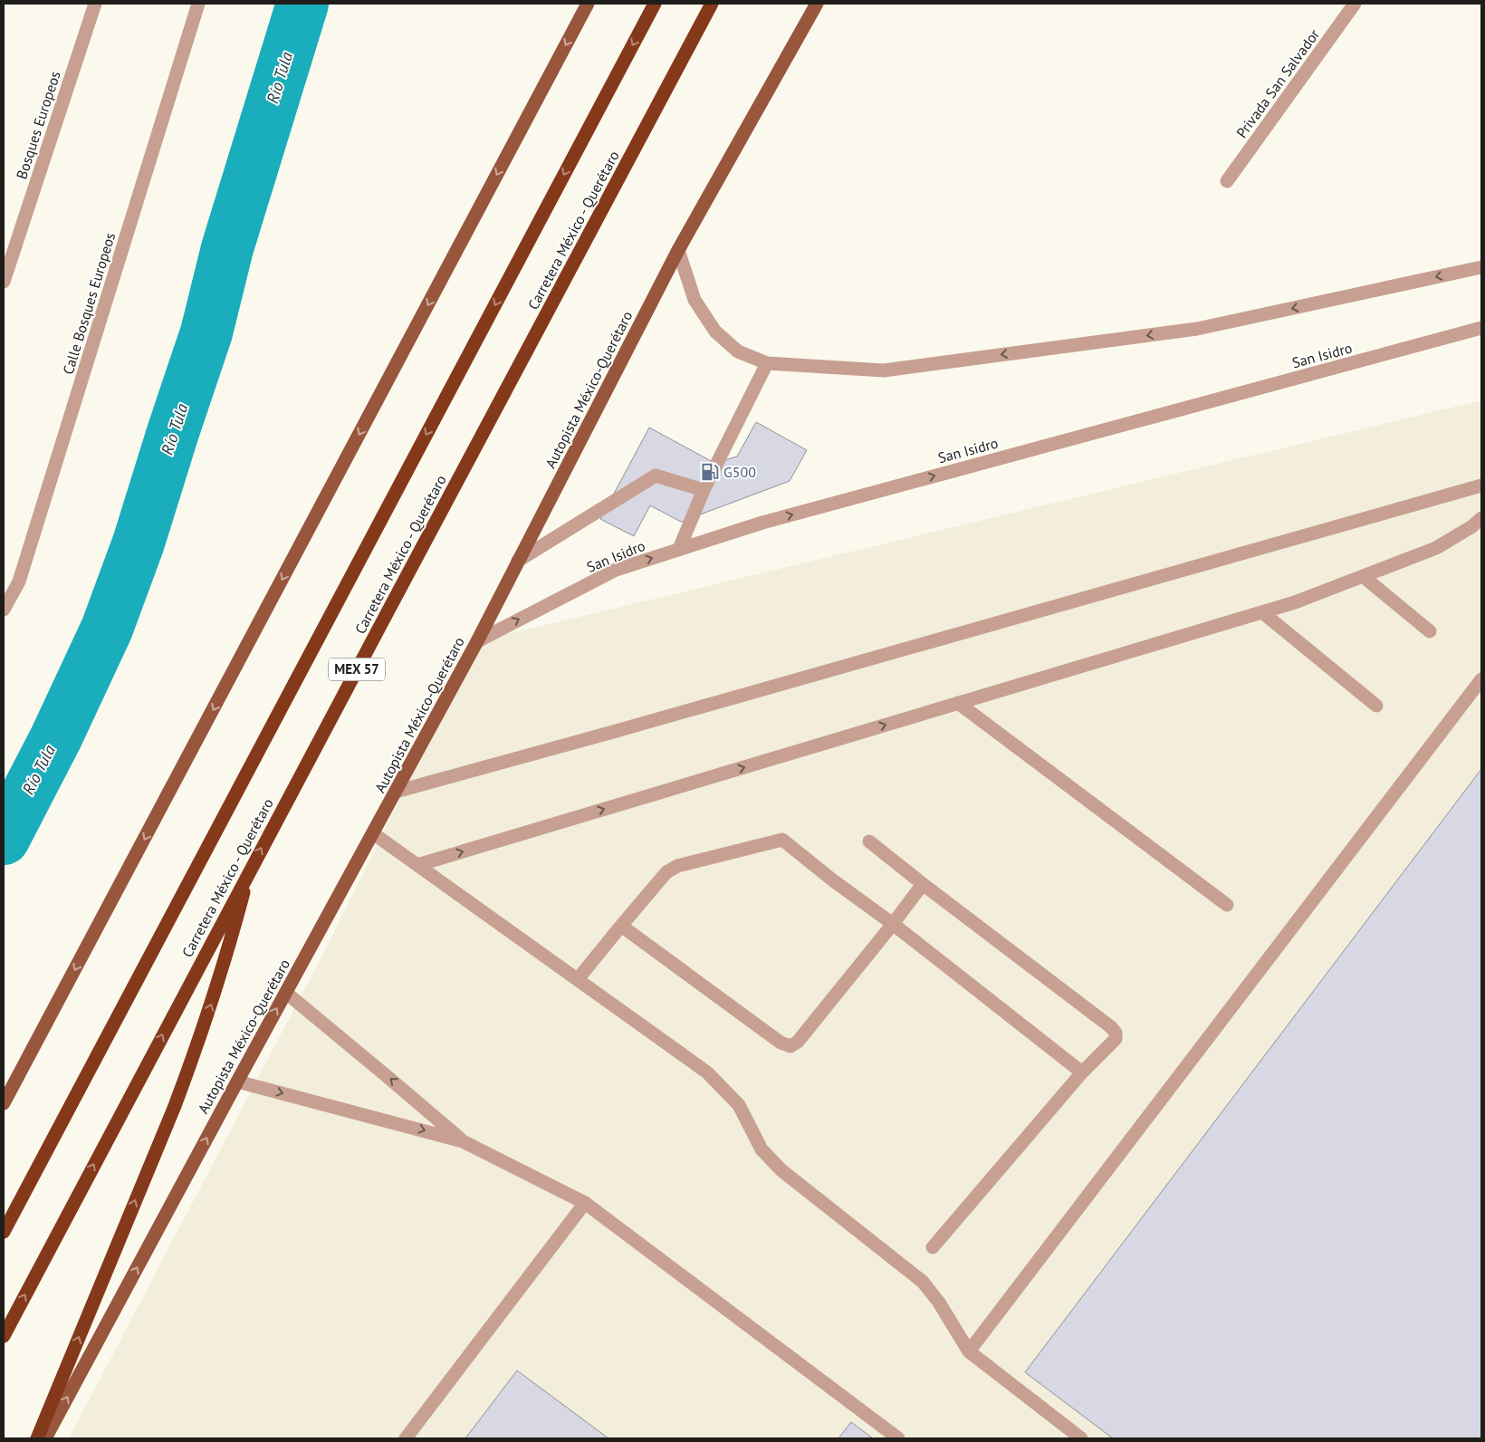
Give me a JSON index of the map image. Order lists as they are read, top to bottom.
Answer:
{
  "streets": {
    "highway": ["Carretera México - Querétaro", "MEX 57"],
    "main road": ["Autopista México-Querétaro"],
    "street": [
      "Privada San Salvador",
      "Bosques Europeos",
      "Calle Bosques Europeos",
      "San Isidro"
    ]
  },
  "crossings": [
    ["San Isidro", "Autopista México-Querétaro"]
  ],
  "water": ["Río Tula"],
  "places": {
    "fuel station": ["G500"]
  }
}
